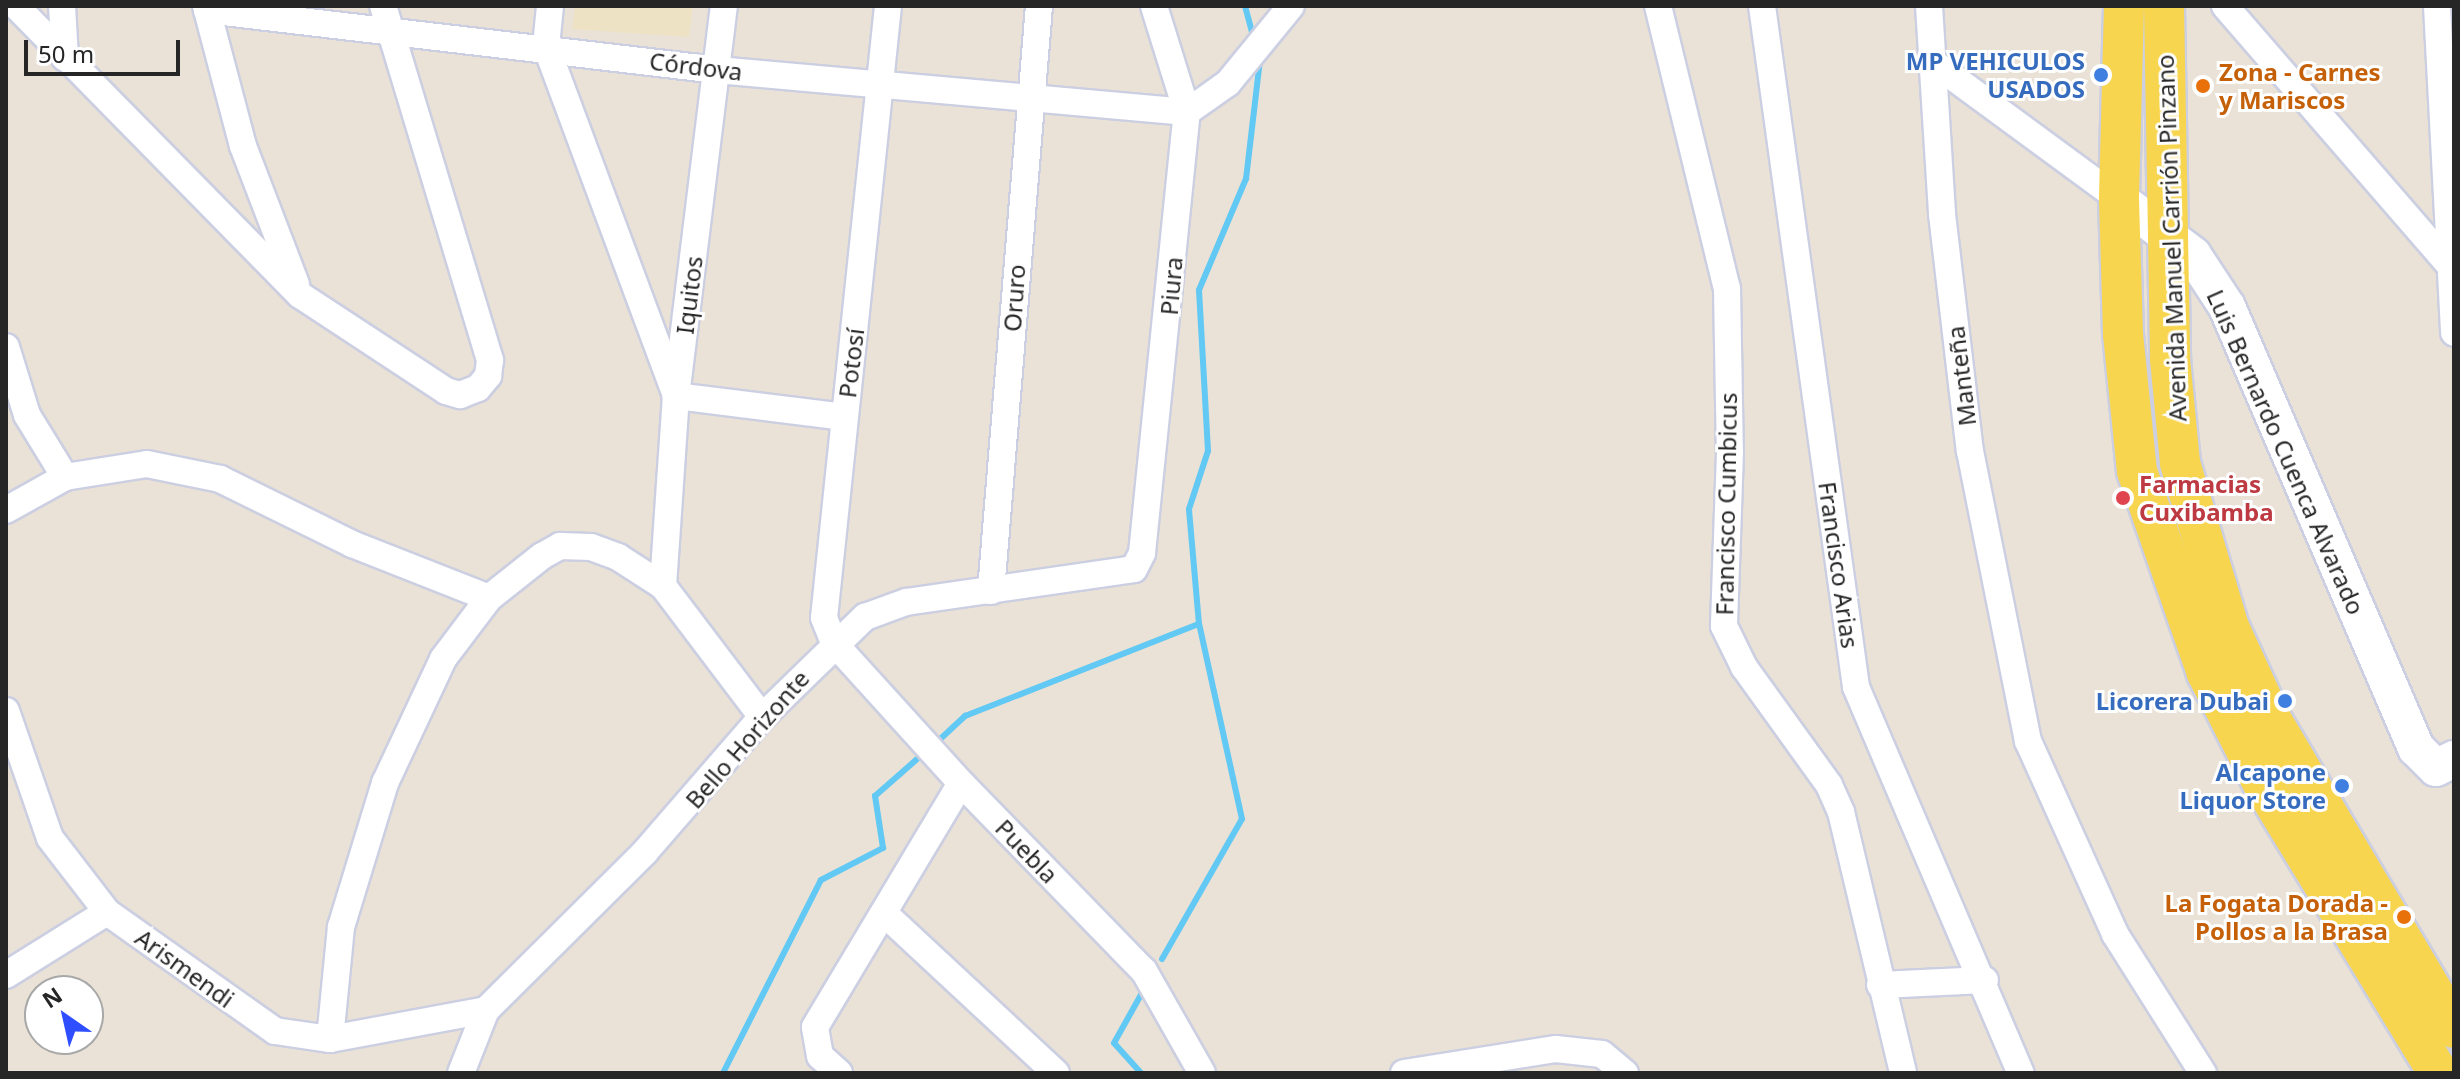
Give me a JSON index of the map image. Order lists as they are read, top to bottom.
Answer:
{
  "streets": {
    "main road": ["Avenida Manuel Carrión Pinzano"],
    "street": [
      "Córdova",
      "Piura",
      "Iquitos",
      "Oruro",
      "Potosí",
      "Manteña",
      "Luis Bernardo Cuenca Alvarado",
      "Francisco Cumbicus",
      "Francisco Arias",
      "Bello Horizonte",
      "Puebla",
      "Arismendi"
    ]
  },
  "crossings": [
    ["Córdova", "Piura"],
    ["Córdova", "Iquitos"],
    ["Córdova", "Oruro"],
    ["Córdova", "Potosí"],
    ["Avenida Manuel Carrión Pinzano", "Luis Bernardo Cuenca Alvarado"],
    ["Piura", "Bello Horizonte"],
    ["Oruro", "Bello Horizonte"],
    ["Potosí", "Bello Horizonte"],
    ["Potosí", "Puebla"],
    ["Manteña", "Luis Bernardo Cuenca Alvarado"],
    ["Bello Horizonte", "Puebla"],
    ["Bello Horizonte", "Arismendi"]
  ],
  "places": [
    "MP VEHICULOS USADOS",
    "Zona - Carnes y Mariscos",
    "Farmacias Cuxibamba",
    "Licorera Dubai",
    "Alcapone Liquor Store",
    "La Fogata Dorada - Pollos a la Brasa"
  ],
  "scale_bar": "50 m",
  "north": "top left"
}
